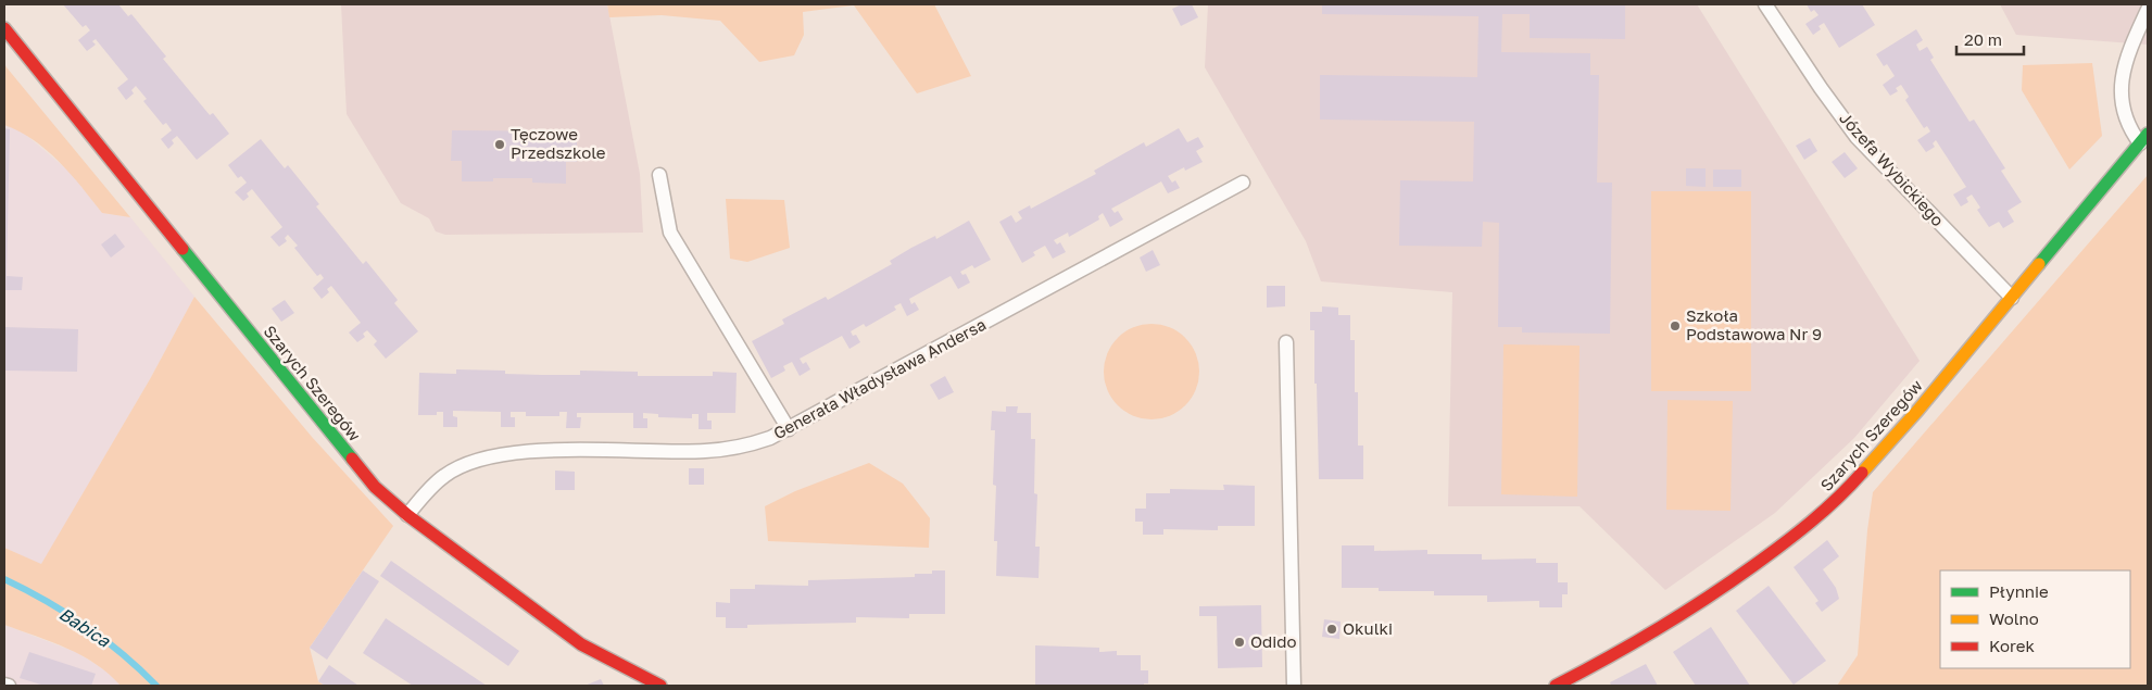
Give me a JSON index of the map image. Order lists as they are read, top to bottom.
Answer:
{
  "streets": {
    "street": ["Szarych Szeregów"],
    "lane": ["Józefa Wybickiego", "Generała Władysława Andersa"]
  },
  "crossings": [
    ["Józefa Wybickiego", "Szarych Szeregów"],
    ["Generała Władysława Andersa", "Szarych Szeregów"]
  ],
  "water": ["Babica"],
  "places": [
    "Tęczowe Przedszkole",
    "Szkoła Podstawowa Nr 9",
    "Okulki",
    "Odido"
  ],
  "legend": ["Płynnie", "Wolno", "Korek"],
  "scale_bar": "20 m"
}
